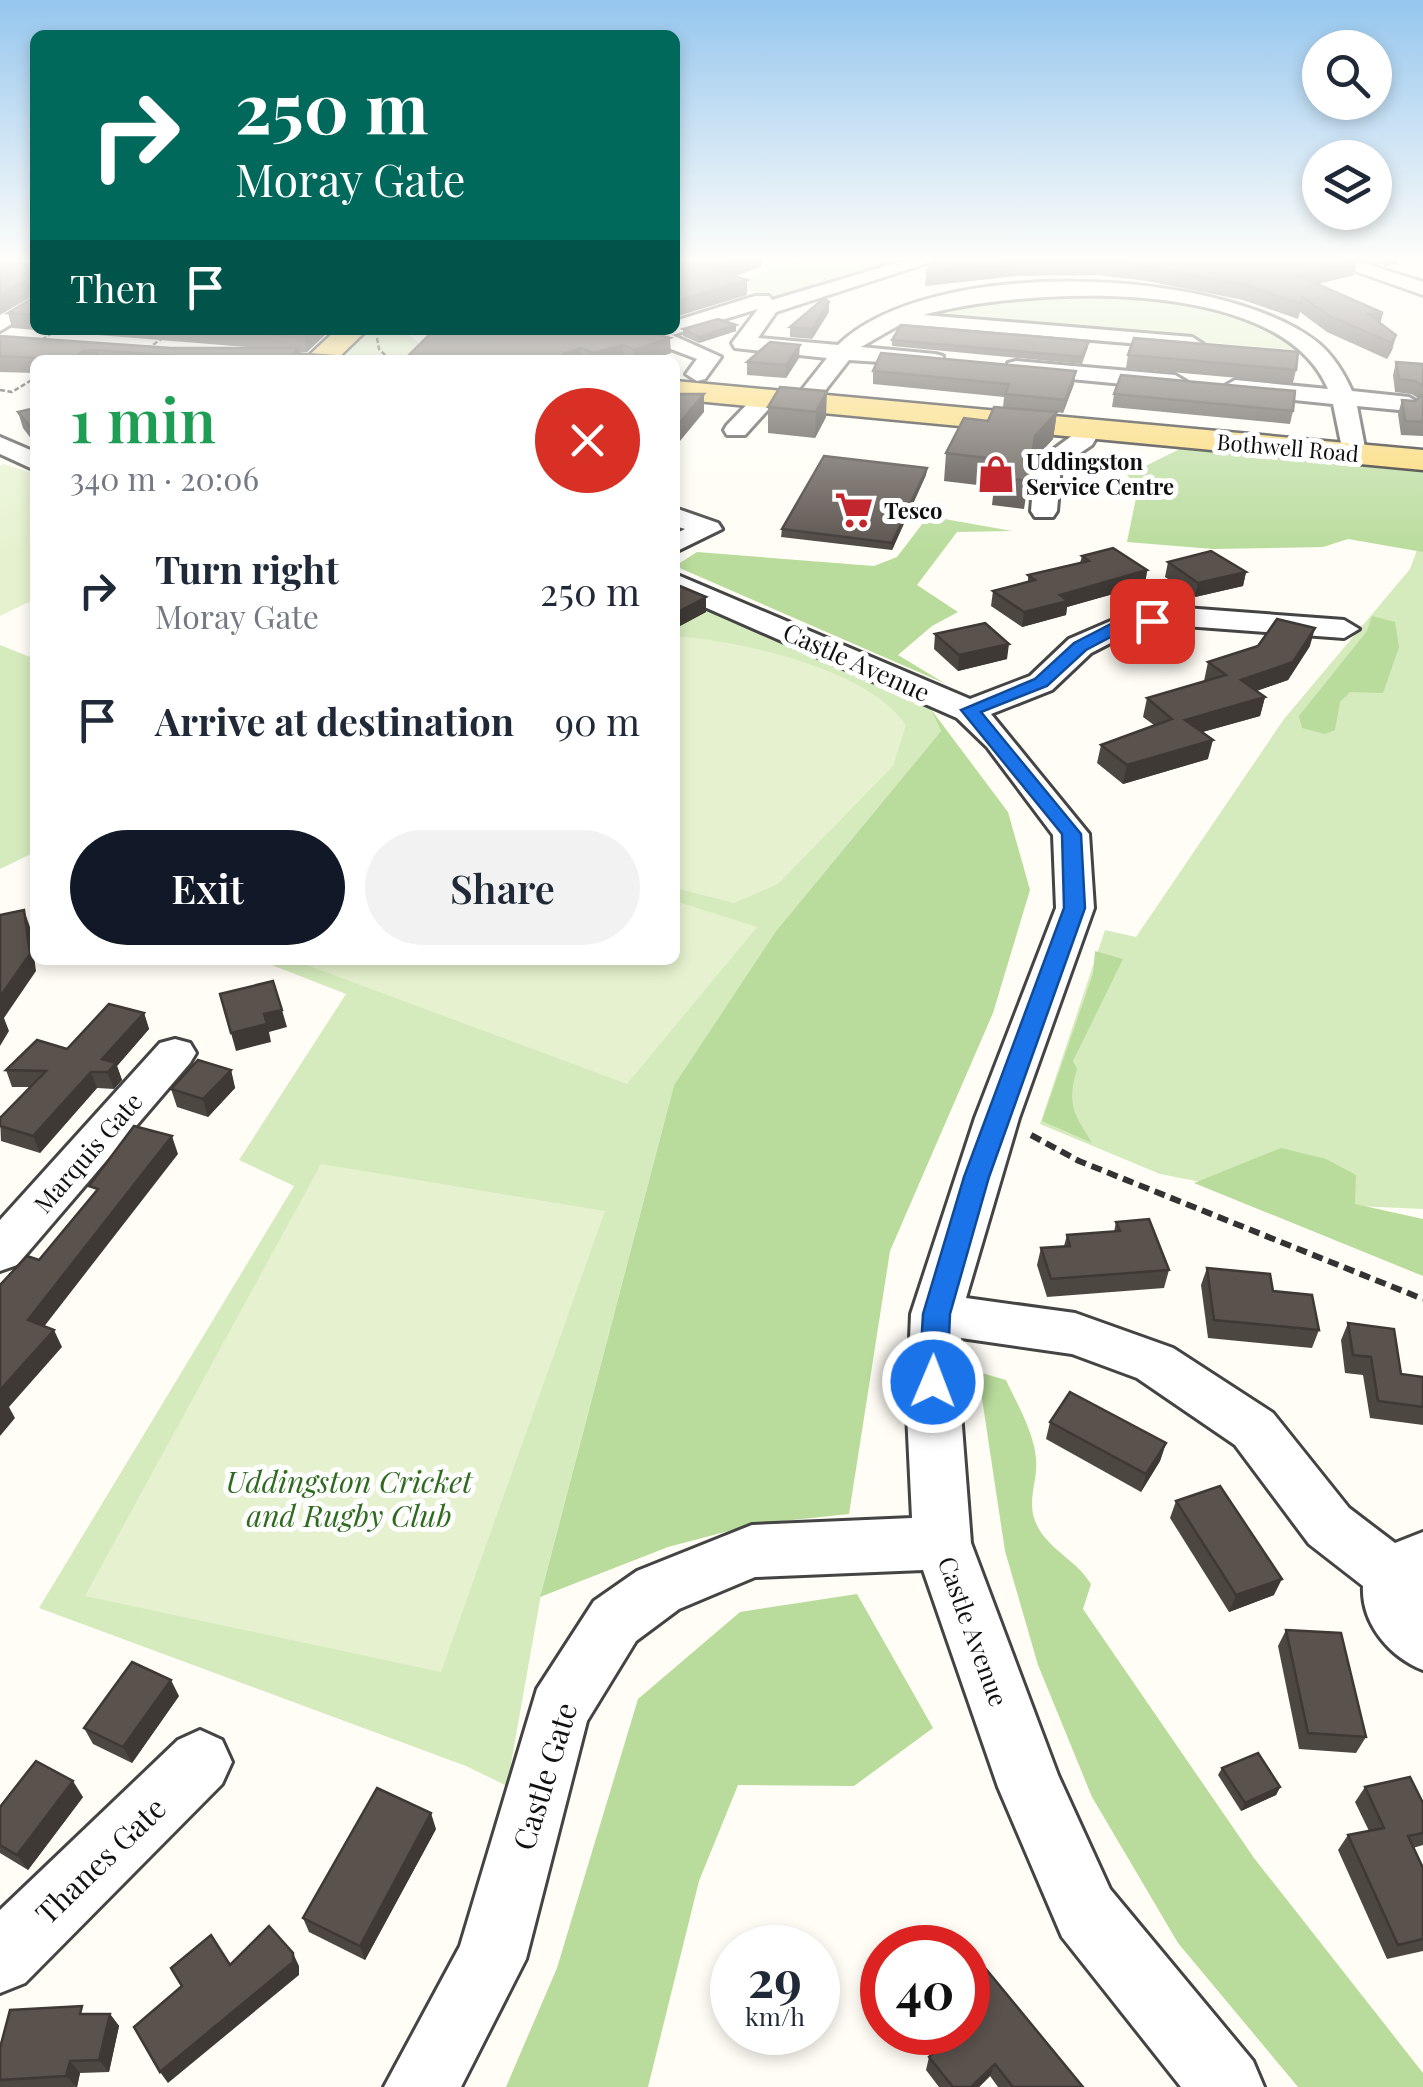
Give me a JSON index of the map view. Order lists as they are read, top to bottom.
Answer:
{
  "streets": {
    "main road": ["Bothwell Road"],
    "street": [
      "Castle Avenue",
      "Marquis Gate",
      "Castle Gate",
      "Thanes Gate"
    ]
  },
  "crossings": [
    ["Castle Avenue", "Castle Gate"]
  ],
  "parks": ["Uddingston Cricket and Rugby Club"],
  "places": {
    "shop": ["Uddingston Service Centre"],
    "supermarket": ["Tesco"]
  },
  "page": {
    "turn": ["250 m", "Moray Gate"],
    "then": "Then",
    "heading": ["1 min", "340 m · 20:06"],
    "list": [
      {
        "name": "Turn right",
        "note": "Moray Gate",
        "value": "250 m"
      },
      {
        "name": "Arrive at destination",
        "value": "90 m"
      }
    ],
    "buttons": ["Exit", "Share"],
    "speed": "29 km/h",
    "limit": "40"
  }
}
